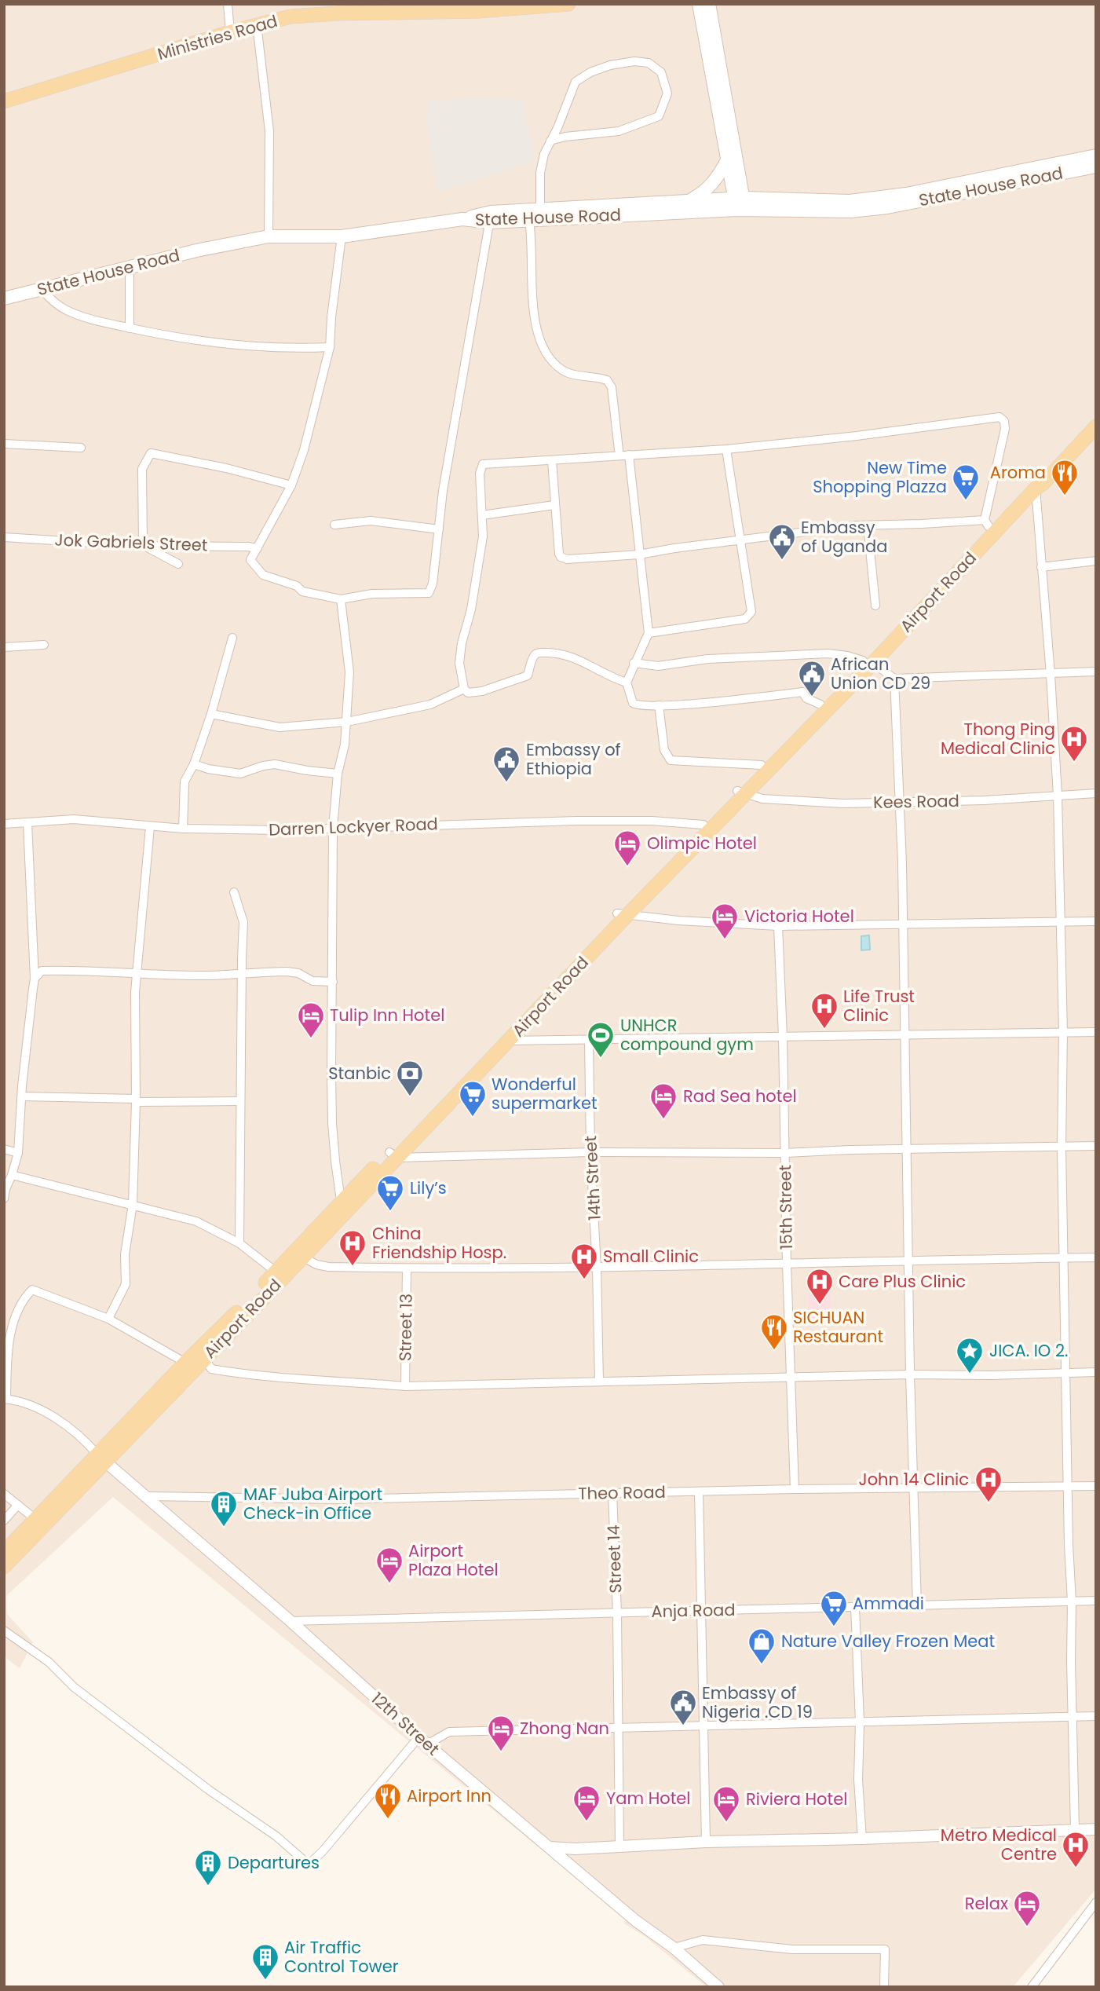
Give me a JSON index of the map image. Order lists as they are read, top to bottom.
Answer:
{
  "streets": {
    "main road": ["Ministries Road", "State House Road", "Airport Road"],
    "street": [
      "Jok Gabriels Street",
      "Kees Road",
      "Darren Lockyer Road",
      "14th Street",
      "15th Street",
      "Street 13",
      "Theo Road",
      "Street 14",
      "Anja Road",
      "12th Street"
    ]
  },
  "crossings": [
    ["Airport Road", "Kees Road"],
    ["Airport Road", "Darren Lockyer Road"],
    ["Airport Road", "12th Street"],
    ["15th Street", "Theo Road"],
    ["Theo Road", "Street 14"],
    ["Theo Road", "12th Street"],
    ["Street 14", "Anja Road"],
    ["Anja Road", "12th Street"]
  ],
  "places": {
    "restaurant": ["Aroma", "SICHUAN Restaurant", "Airport Inn"],
    "supermarket": [
      "New Time Shopping Plazza",
      "Wonderful supermarket",
      "Lily’s",
      "Ammadi"
    ],
    "public building": [
      "Embassy of Uganda",
      "African Union CD 29",
      "Embassy of Ethiopia",
      "Embassy of Nigeria .CD 19"
    ],
    "hospital": [
      "Thong Ping Medical Clinic",
      "Life Trust Clinic",
      "China Friendship Hosp.",
      "Small Clinic",
      "Care Plus Clinic",
      "John 14 Clinic",
      "Metro Medical Centre"
    ],
    "hotel": [
      "Olimpic Hotel",
      "Victoria Hotel",
      "Tulip Inn Hotel",
      "Rad Sea hotel",
      "Airport Plaza Hotel",
      "Zhong Nan",
      "Yam Hotel",
      "Riviera Hotel",
      "Relax"
    ],
    "sports": ["UNHCR compound gym"],
    "bank": ["Stanbic"],
    "place": ["JICA. IO 2."],
    "building": ["MAF Juba Airport Check-in Office", "Departures", "Air Traffic Control Tower"],
    "shop": ["Nature Valley Frozen Meat"]
  }
}
